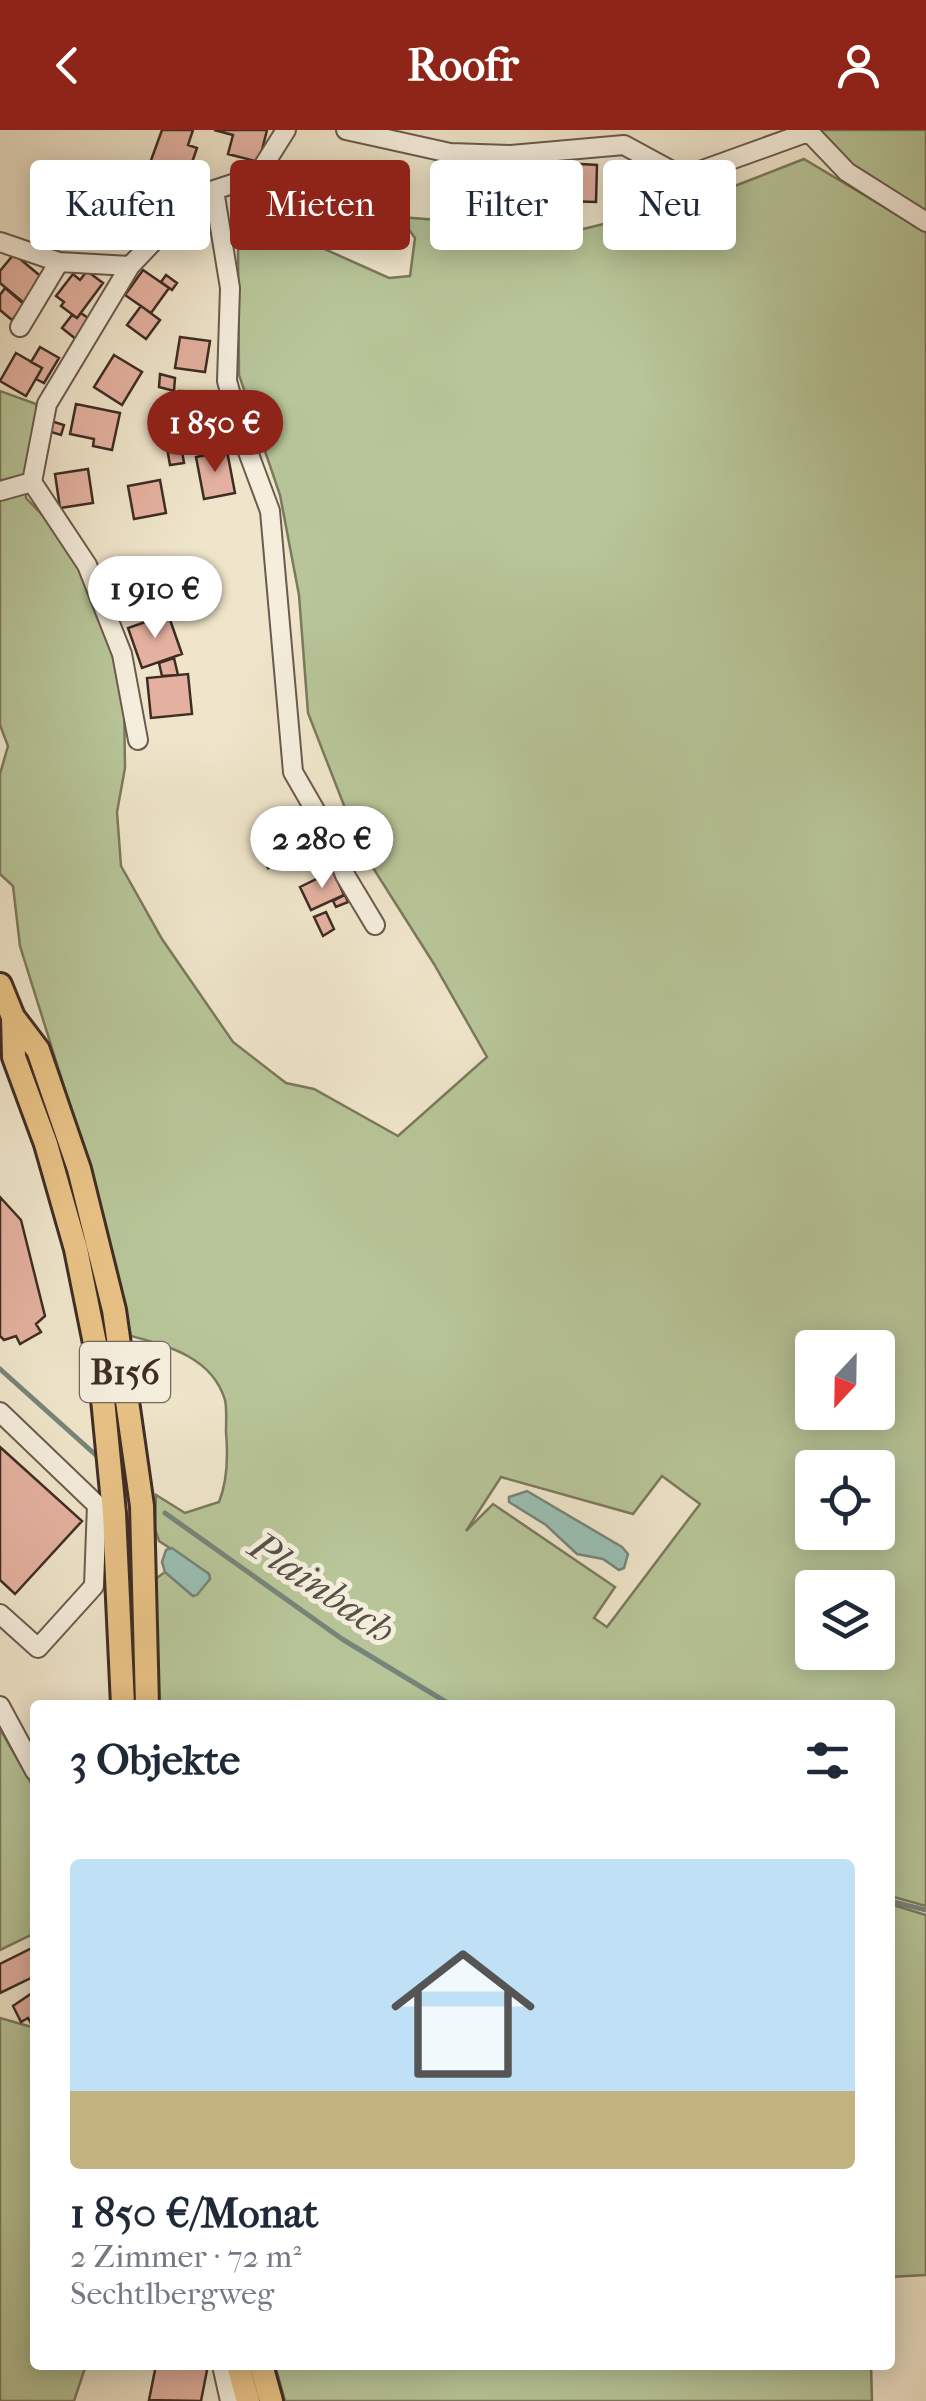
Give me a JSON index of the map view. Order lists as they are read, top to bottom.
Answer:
{
  "streets": {
    "main road": ["B156"]
  },
  "water": ["Plainbach"],
  "north": "bottom",
  "page": {
    "header": "Roofr",
    "chip": [
      "Kaufen",
      "Mieten",
      "Filter",
      "Neu"
    ],
    "price": ["1 850 €", "1 910 €", "2 280 €"],
    "heading": "3 Objekte",
    "list": [
      {
        "name": "1 850 €/Monat",
        "note": "2 Zimmer · 72 m² · Sechtlbergweg"
      }
    ]
  }
}
